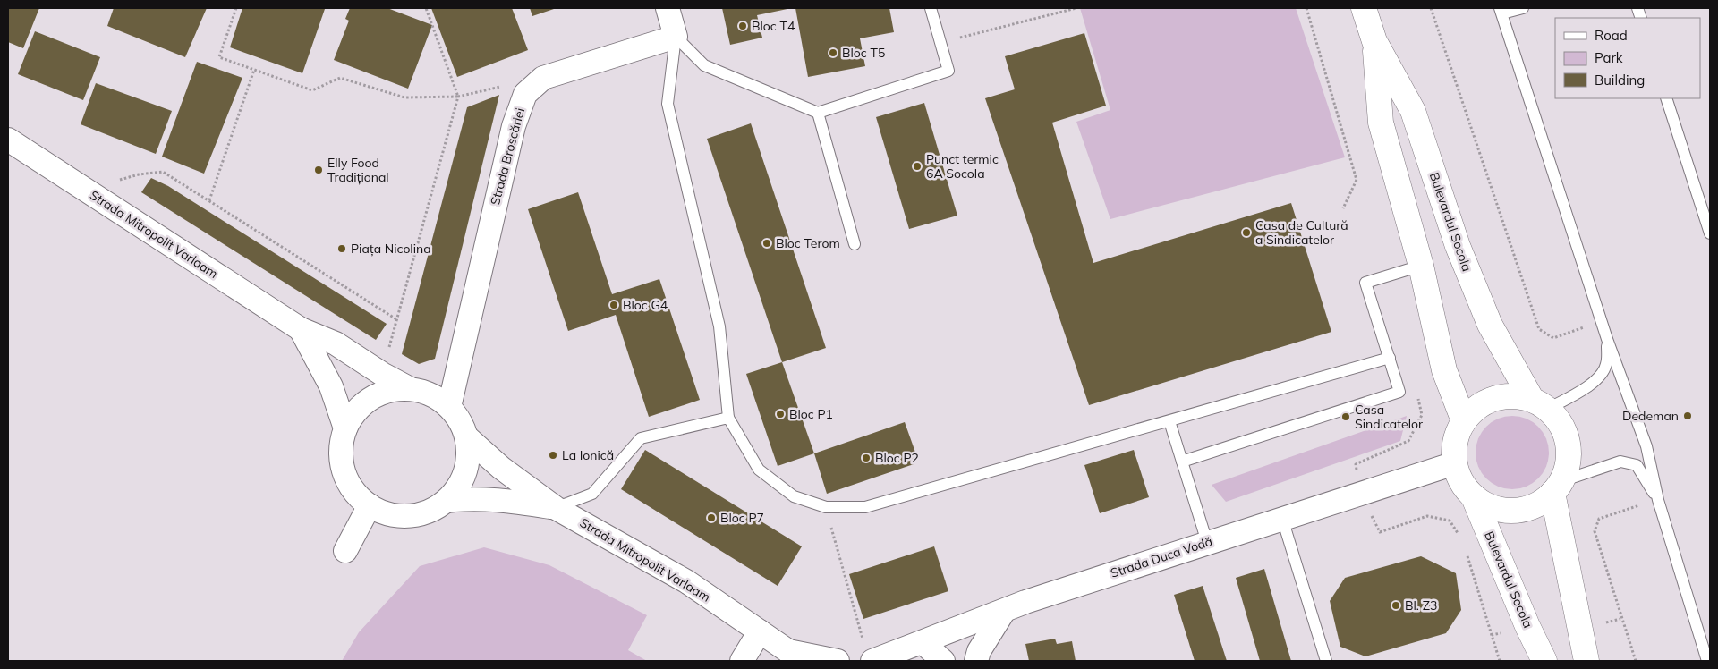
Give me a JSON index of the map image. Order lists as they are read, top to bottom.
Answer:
{
  "streets": {
    "main road": ["Bulevardul Socola"],
    "street": ["Strada Broscăriei", "Strada Mitropolit Varlaam", "Strada Duca Vodă"]
  },
  "crossings": [
    ["Strada Broscăriei", "Strada Mitropolit Varlaam"],
    ["Bulevardul Socola", "Strada Duca Vodă"]
  ],
  "places": [
    "Bloc T4",
    "Bloc T5",
    "Punct termic 6A Socola",
    "Elly Food Tradițional",
    "Casa de Cultură a Sindicatelor",
    "Bloc Terom",
    "Piața Nicolina",
    "Bloc G4",
    "Bloc P1",
    "Dedeman",
    "Casa Sindicatelor",
    "La Ionică",
    "Bloc P2",
    "Bloc P7",
    "Bl. Z3"
  ],
  "legend": ["Road", "Park", "Building"]
}
